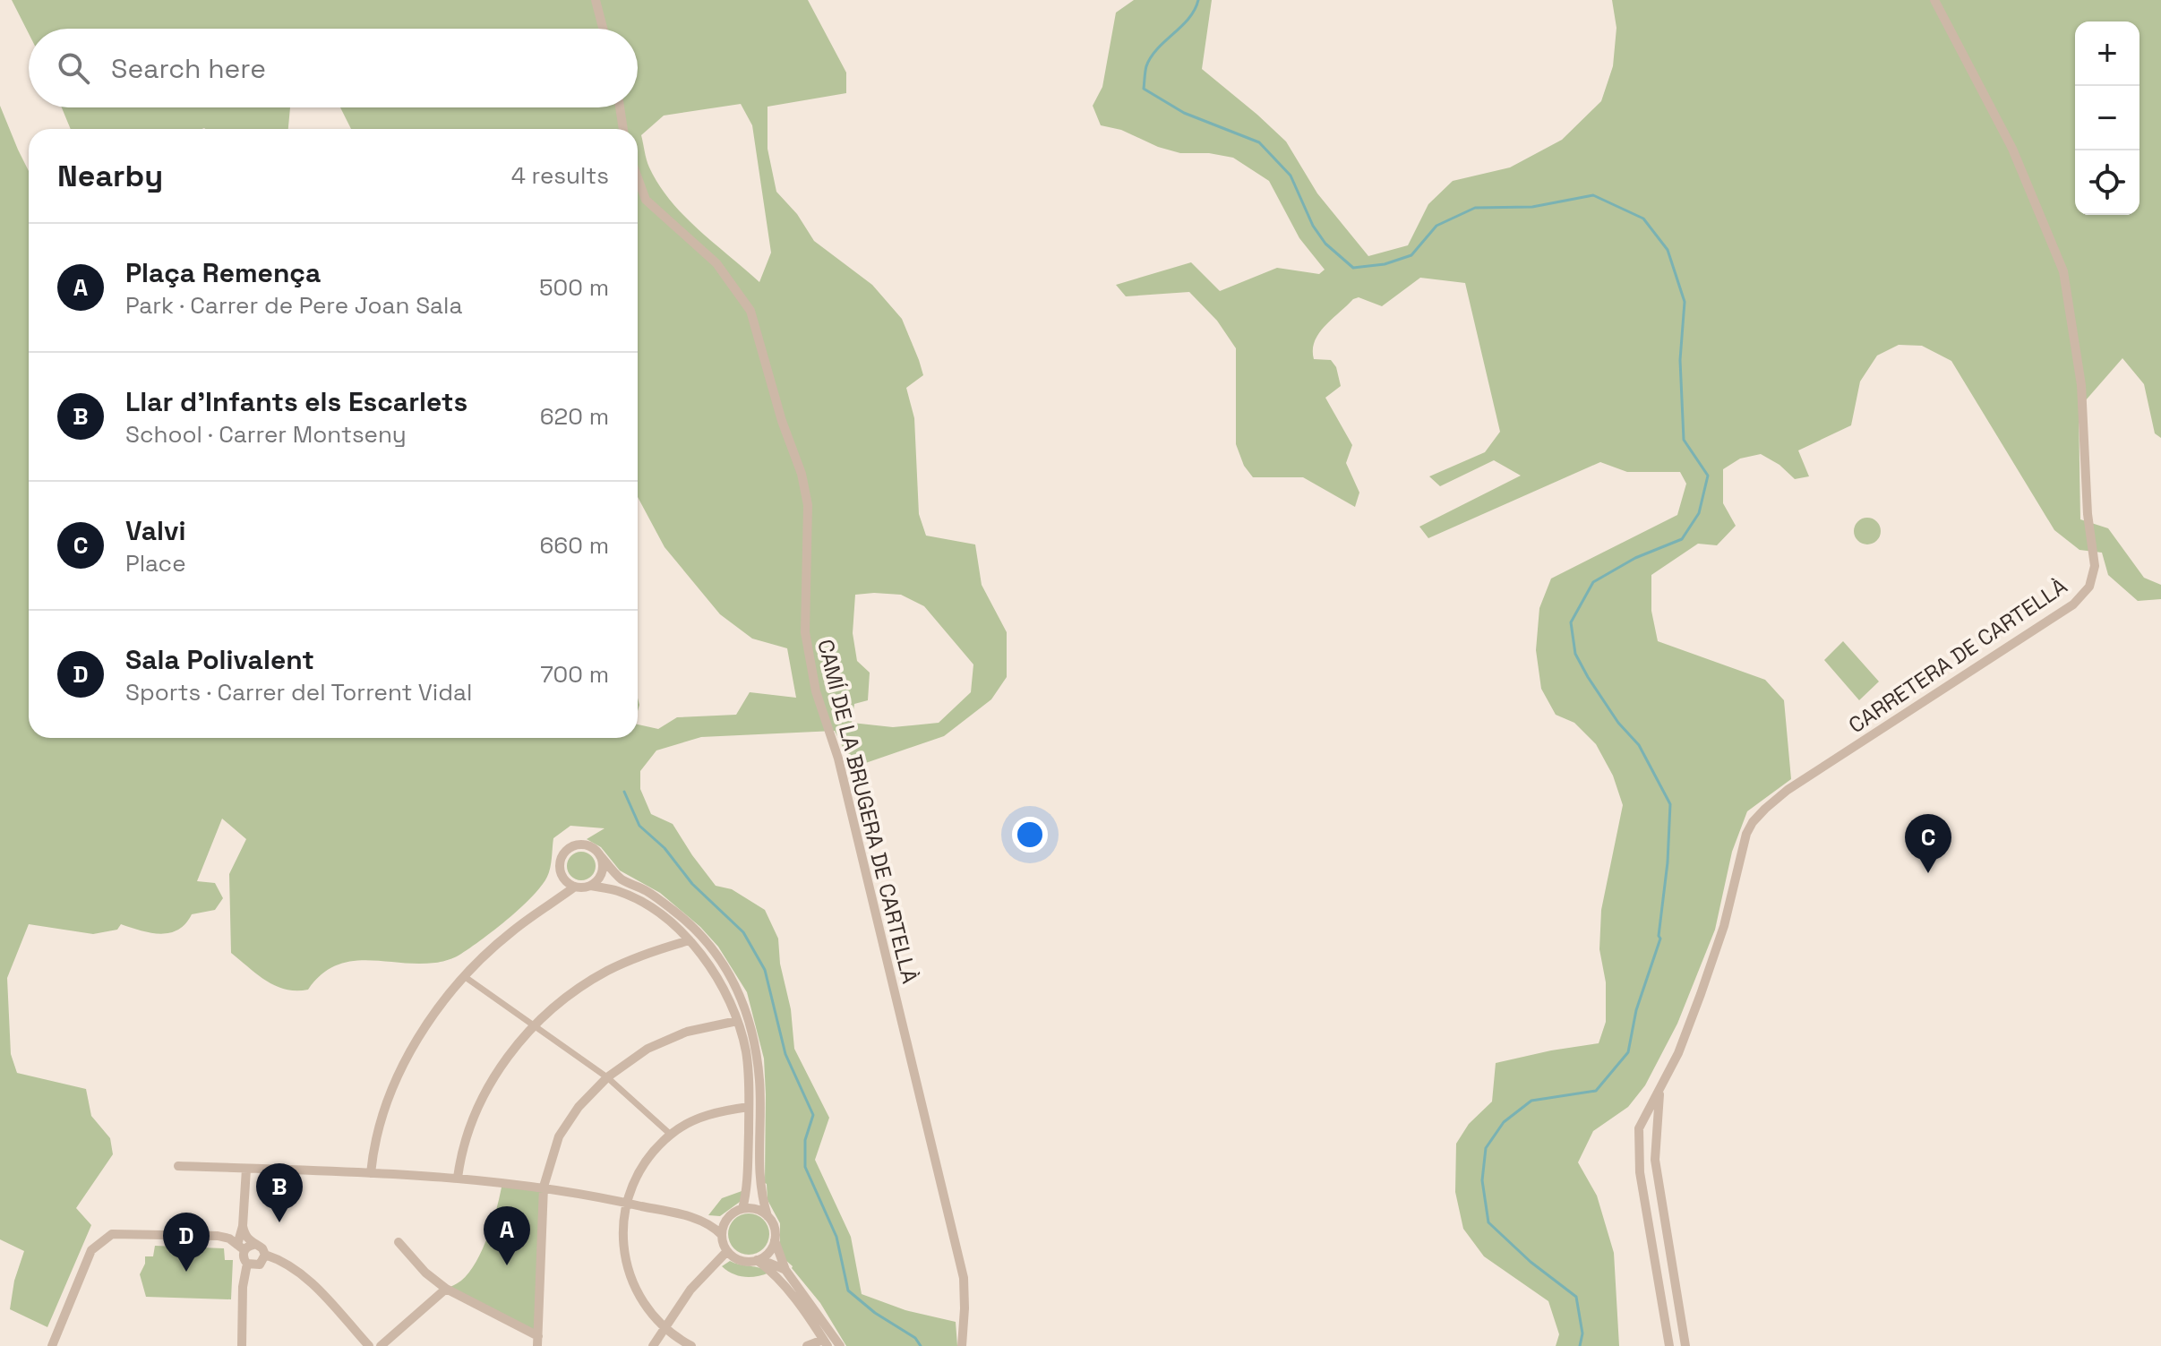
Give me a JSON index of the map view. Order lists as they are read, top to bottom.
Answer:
{
  "streets": {
    "street": ["CARRETERA DE CARTELLÀ", "CAMÍ DE LA BRUGERA DE CARTELLÀ"]
  },
  "page": {
    "map_buttons": ["+", "−"],
    "search": "Search here",
    "heading": ["Nearby", "4 results"],
    "list": [
      {
        "mark": "A",
        "name": "Plaça Remença",
        "note": "Park · Carrer de Pere Joan Sala",
        "value": "500 m"
      },
      {
        "mark": "B",
        "name": "Llar d'Infants els Escarlets",
        "note": "School · Carrer Montseny",
        "value": "620 m"
      },
      {
        "mark": "C",
        "name": "Valvi",
        "note": "Place",
        "value": "660 m"
      },
      {
        "mark": "D",
        "name": "Sala Polivalent",
        "note": "Sports · Carrer del Torrent Vidal",
        "value": "700 m"
      }
    ],
    "pins": [
      "C",
      "B",
      "A",
      "D"
    ]
  }
}
